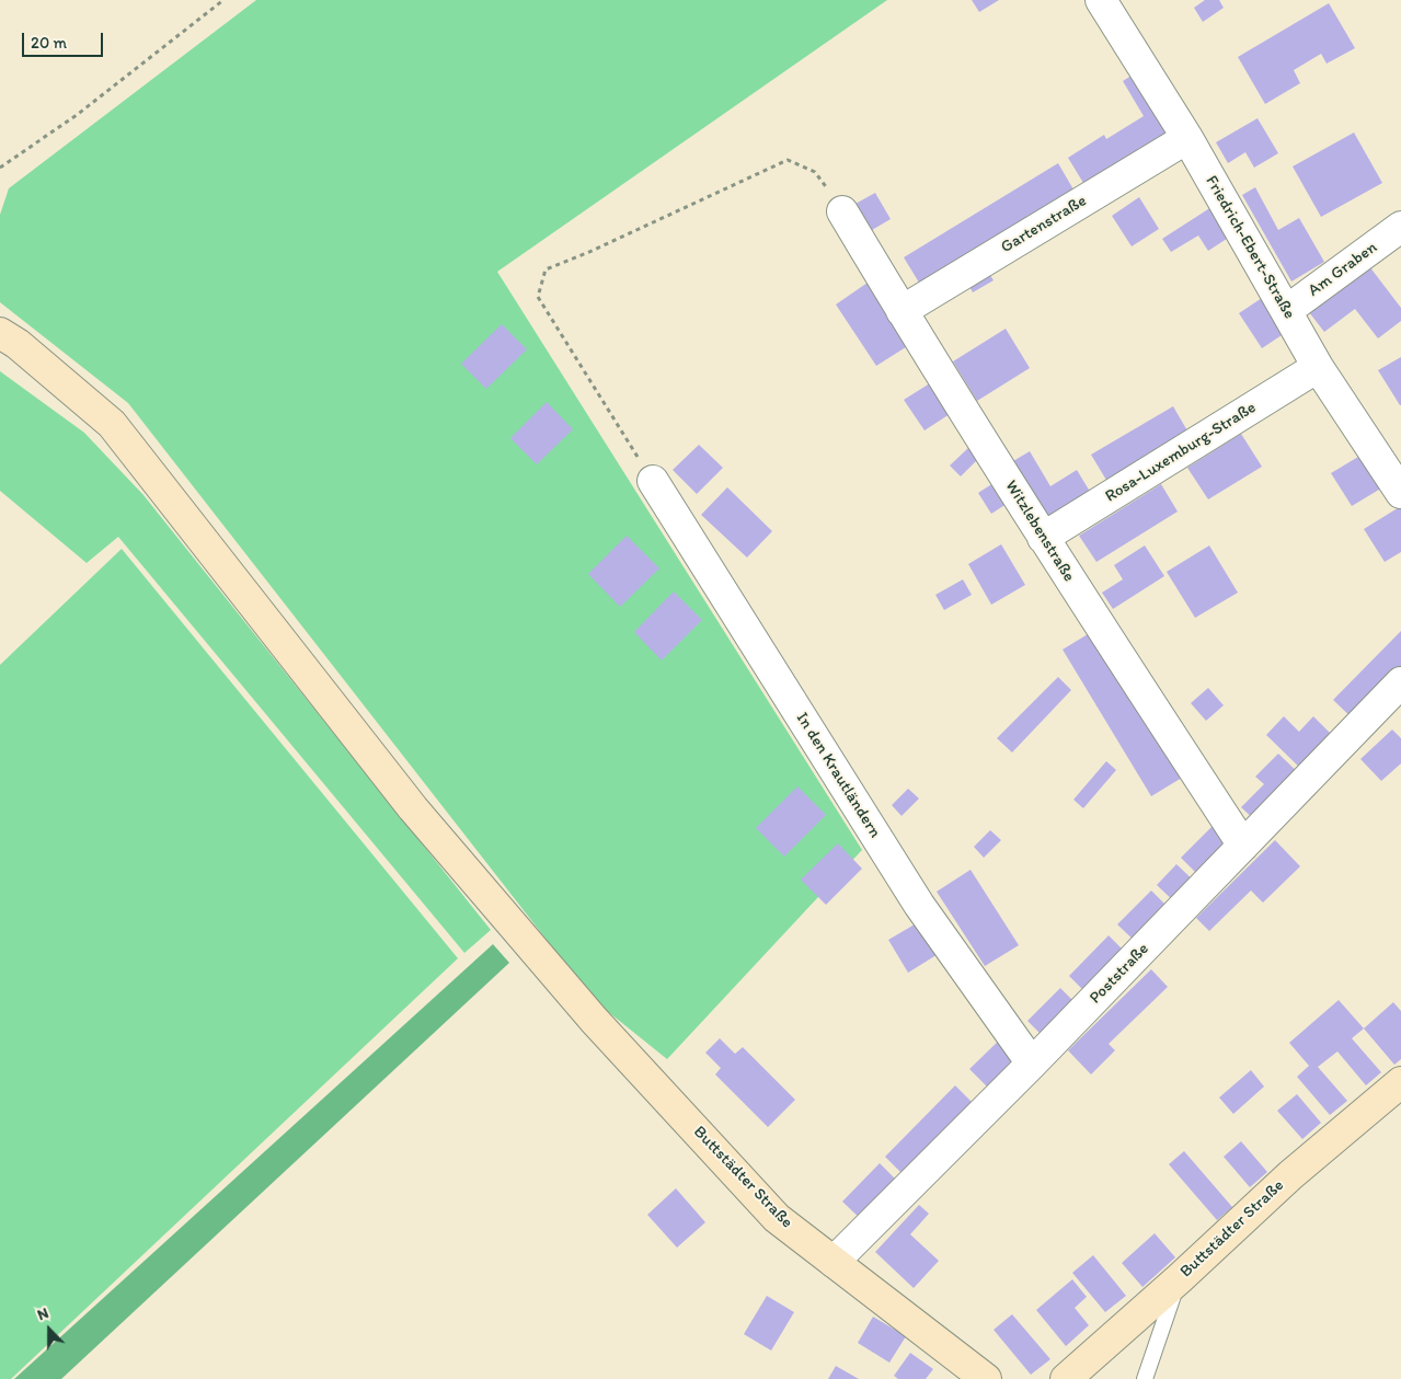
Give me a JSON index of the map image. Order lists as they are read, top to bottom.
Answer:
{
  "streets": {
    "main road": ["Buttstädter Straße"],
    "street": [
      "Gartenstraße",
      "Friedrich-Ebert-Straße",
      "Am Graben",
      "Rosa-Luxemburg-Straße",
      "Witzlebenstraße",
      "In den Krautländern",
      "Poststraße"
    ]
  },
  "crossings": [
    ["Gartenstraße", "Friedrich-Ebert-Straße"],
    ["Gartenstraße", "Witzlebenstraße"],
    ["Friedrich-Ebert-Straße", "Am Graben"],
    ["Friedrich-Ebert-Straße", "Rosa-Luxemburg-Straße"],
    ["Rosa-Luxemburg-Straße", "Witzlebenstraße"],
    ["Witzlebenstraße", "Poststraße"],
    ["In den Krautländern", "Poststraße"],
    ["Poststraße", "Buttstädter Straße"]
  ],
  "scale_bar": "20 m",
  "north": "top"
}
